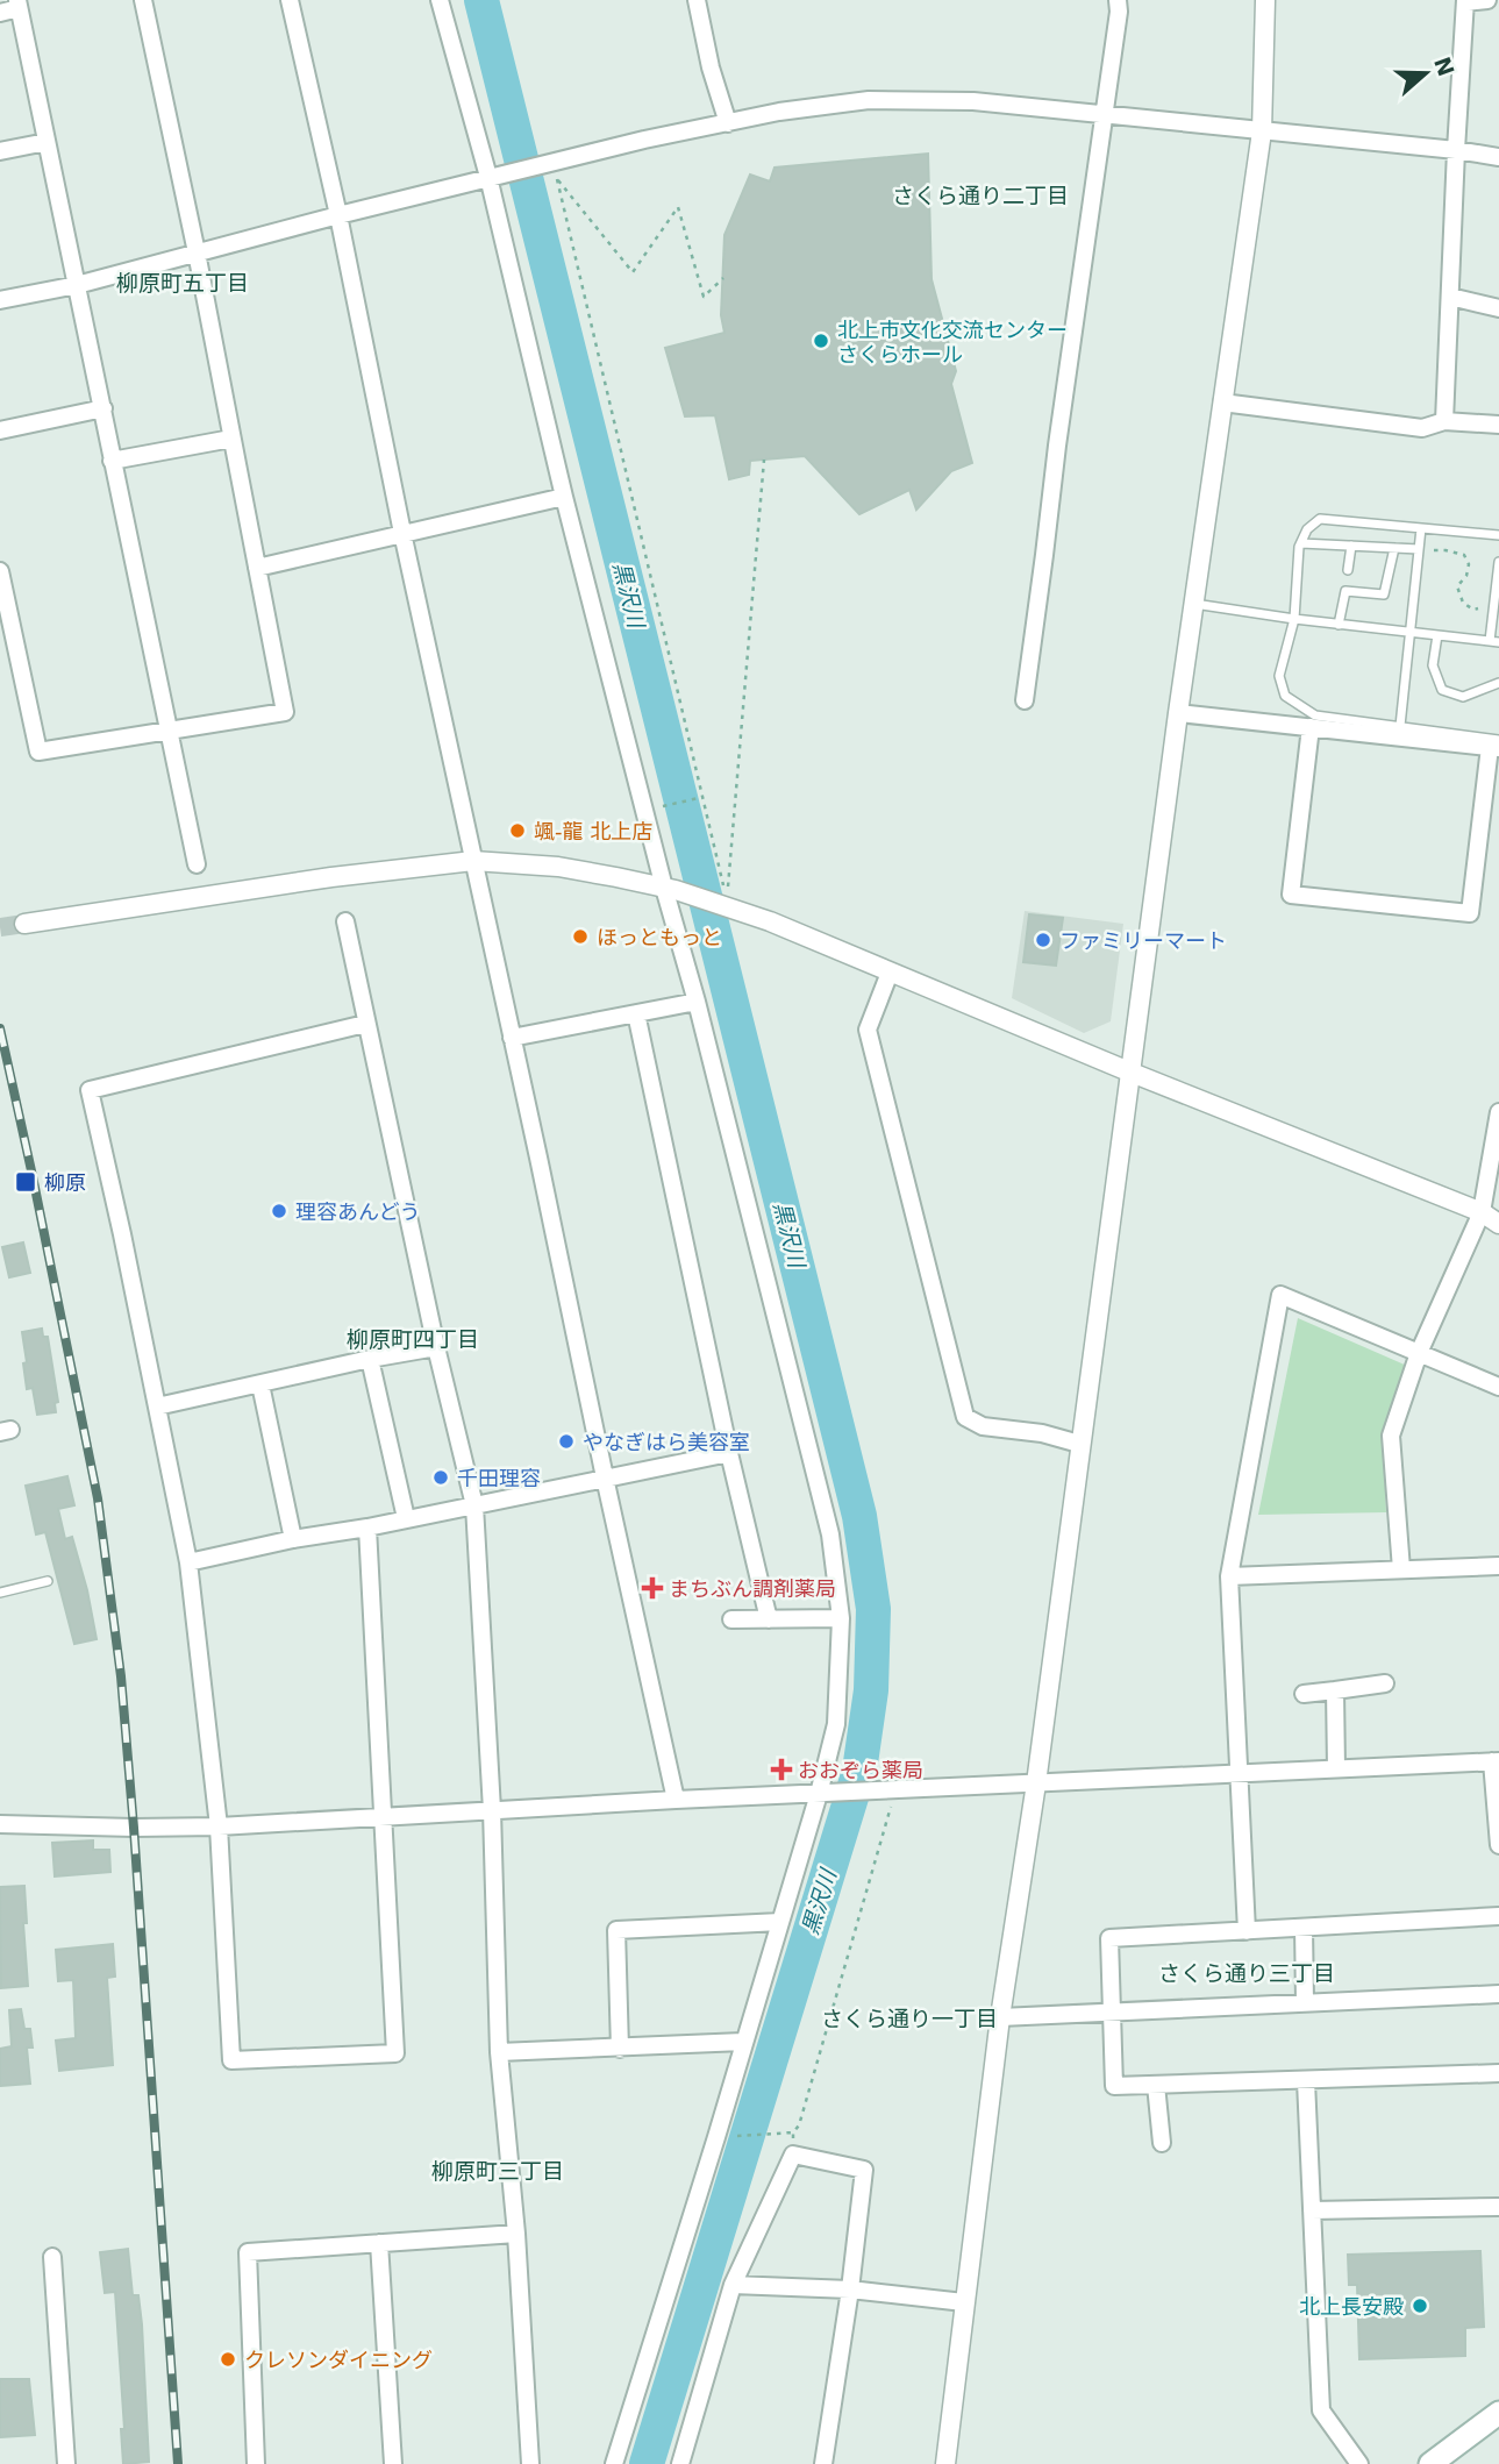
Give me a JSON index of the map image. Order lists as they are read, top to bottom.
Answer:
{
  "districts": [
    "さくら通り二丁目",
    "柳原町五丁目",
    "柳原町四丁目",
    "さくら通り三丁目",
    "さくら通り一丁目",
    "柳原町三丁目"
  ],
  "water": ["黒沢川"],
  "places": {
    "other": [
      "北上市文化交流センター さくらホール",
      "颯-龍 北上店",
      "ほっともっと",
      "ファミリーマート",
      "理容あんどう",
      "やなぎはら美容室",
      "千田理容",
      "北上長安殿",
      "クレソンダイニング"
    ],
    "transit": ["柳原"],
    "health": ["まちぶん調剤薬局", "おおぞら薬局"]
  },
  "north": "right"
}
